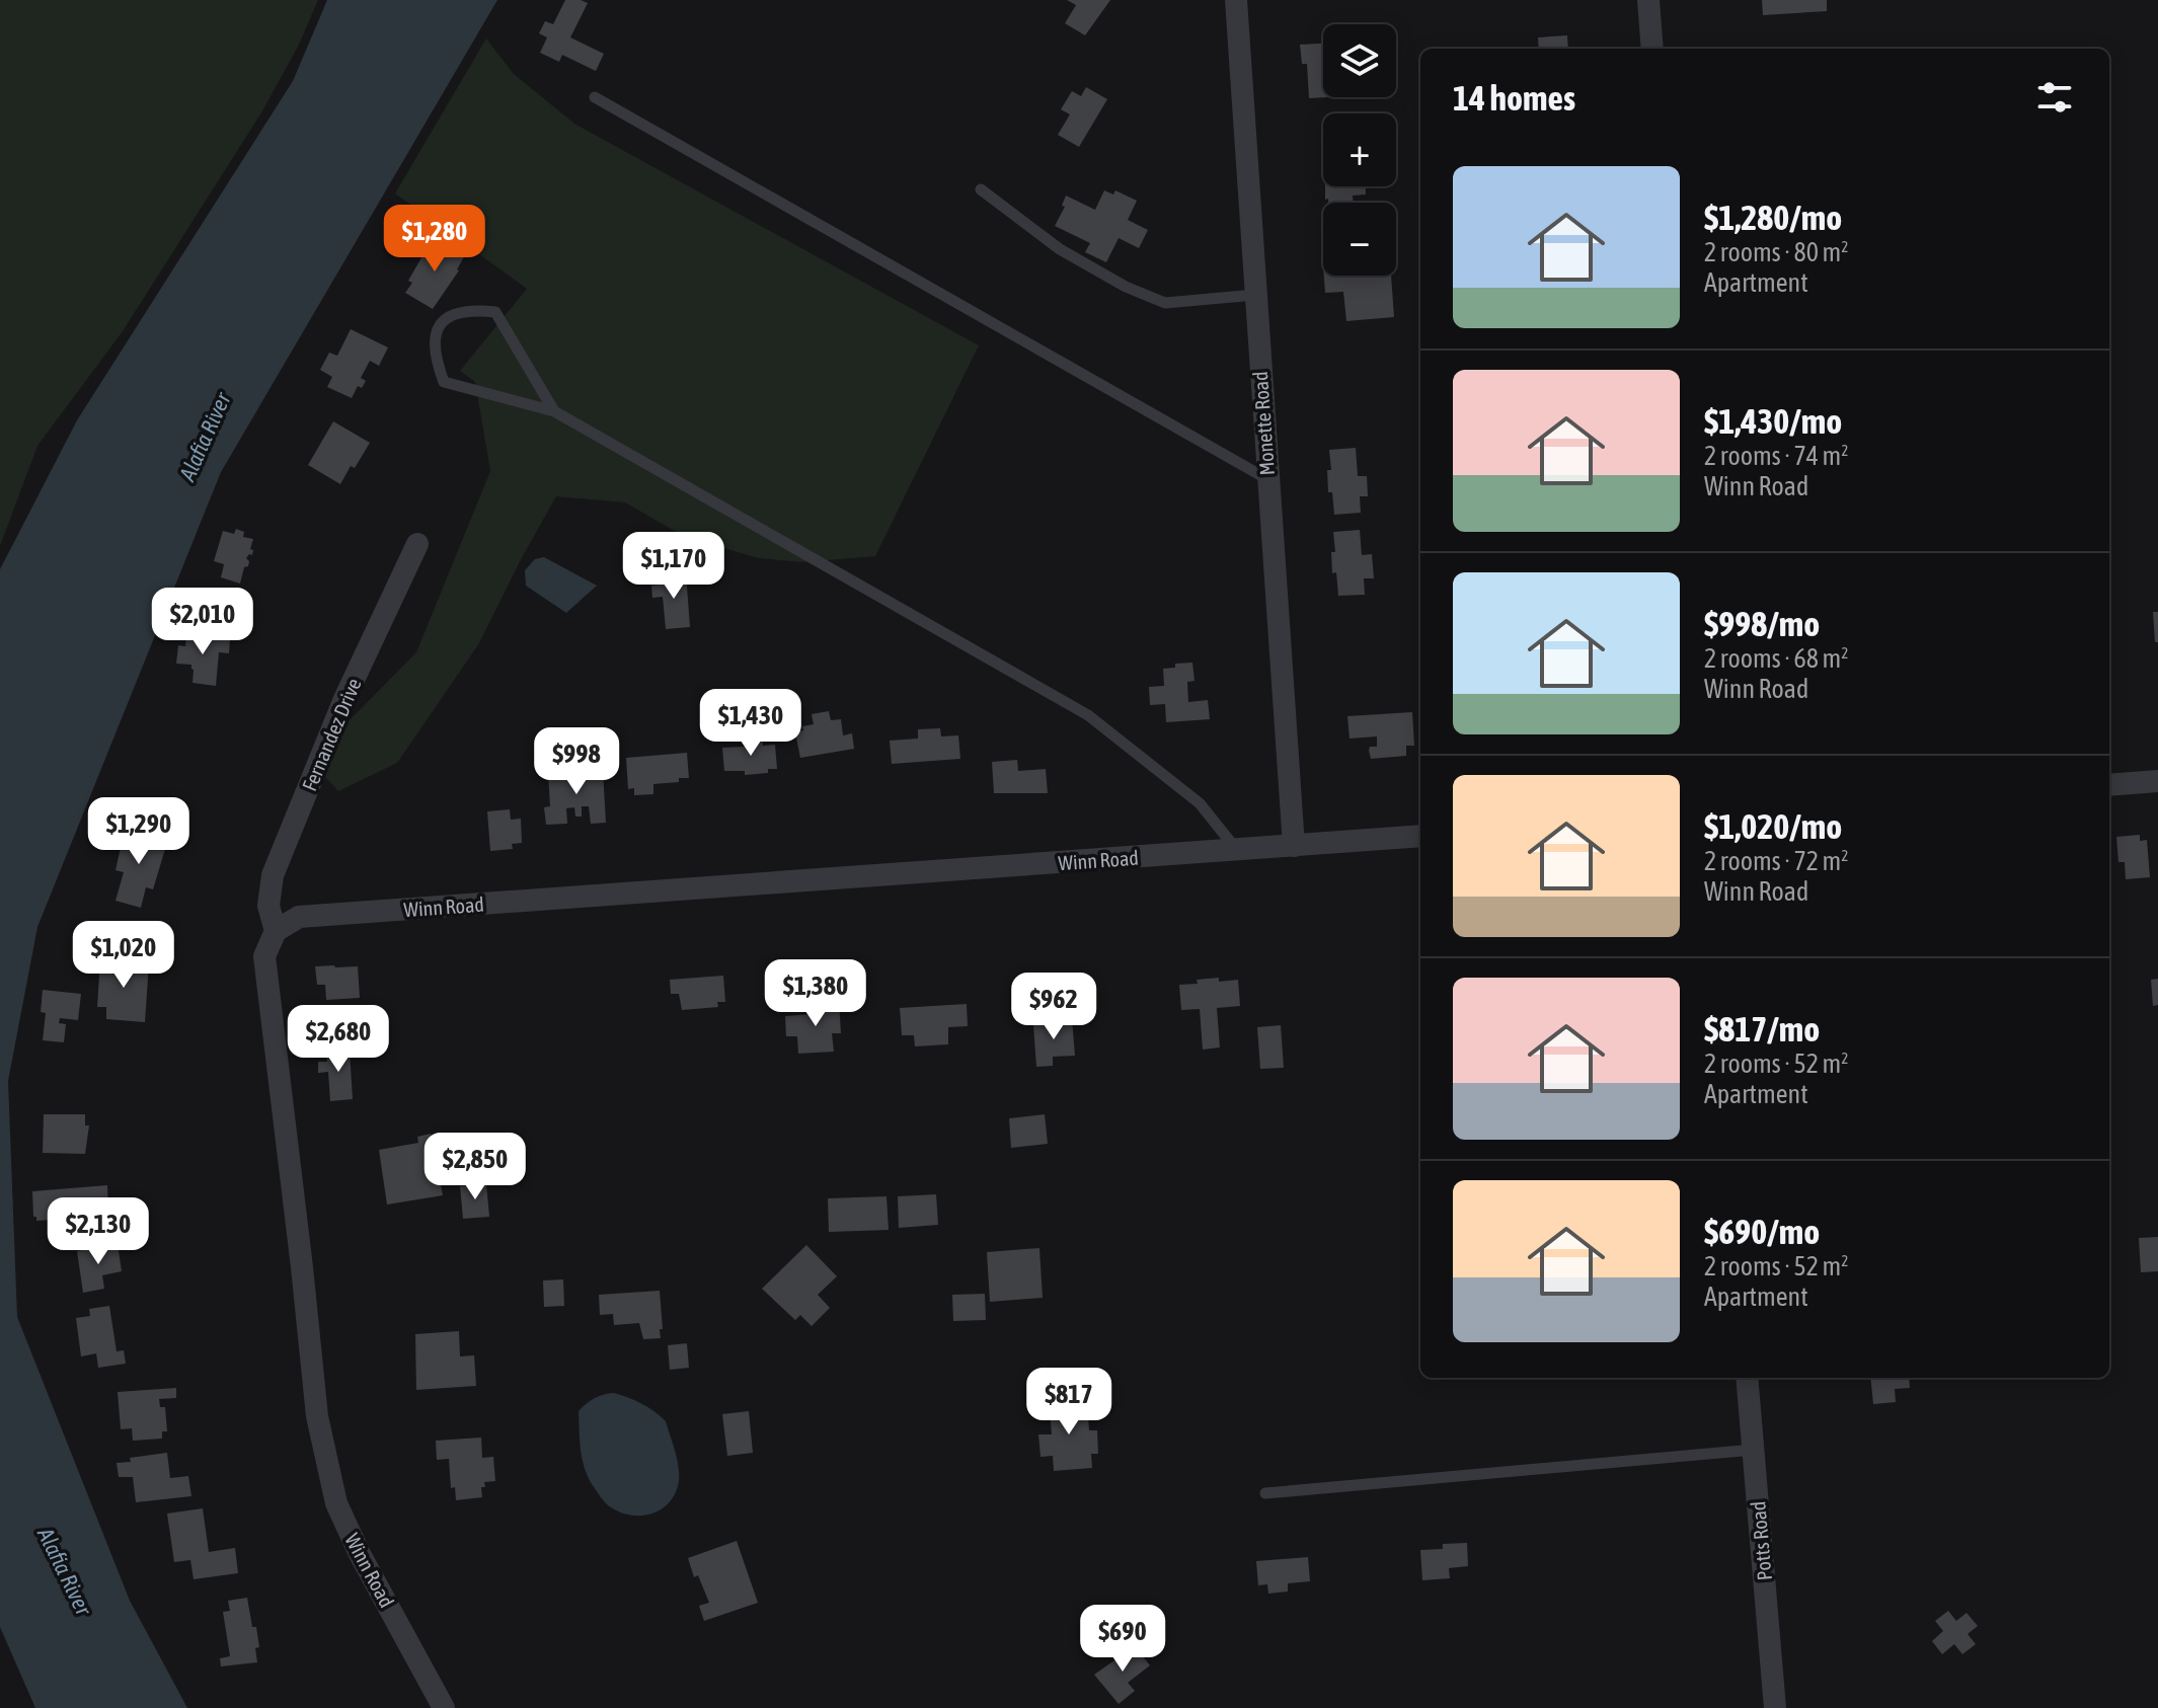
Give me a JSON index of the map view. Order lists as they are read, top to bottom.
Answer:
{
  "streets": {
    "street": [
      "Monette Road",
      "Fernandez Drive",
      "Winn Road",
      "Potts Road"
    ]
  },
  "crossings": [
    ["Monette Road", "Winn Road"],
    ["Fernandez Drive", "Winn Road"]
  ],
  "water": ["Alafia River"],
  "page": {
    "map_buttons": ["+", "−"],
    "heading": "14 homes",
    "list": [
      {
        "name": "$1,280/mo",
        "note": "2 rooms · 80 m² · Apartment"
      },
      {
        "name": "$1,430/mo",
        "note": "2 rooms · 74 m² · Winn Road"
      },
      {
        "name": "$998/mo",
        "note": "2 rooms · 68 m² · Winn Road"
      },
      {
        "name": "$1,020/mo",
        "note": "2 rooms · 72 m² · Winn Road"
      },
      {
        "name": "$817/mo",
        "note": "2 rooms · 52 m² · Apartment"
      },
      {
        "name": "$690/mo",
        "note": "2 rooms · 52 m² · Apartment"
      }
    ],
    "price": [
      "$1,280",
      "$1,170",
      "$2,010",
      "$1,430",
      "$998",
      "$1,290",
      "$1,020",
      "$1,380",
      "$962",
      "$2,680",
      "$2,850",
      "$2,130",
      "$817",
      "$690"
    ]
  }
}
